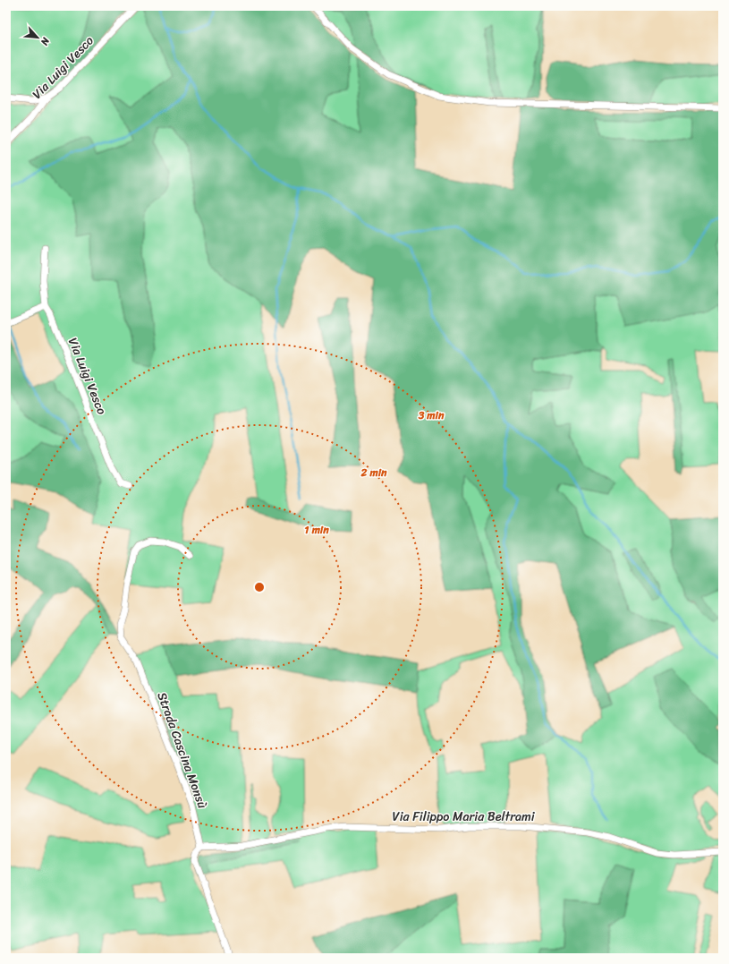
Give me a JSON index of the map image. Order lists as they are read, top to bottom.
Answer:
{
  "streets": {
    "street": ["Via Luigi Vesco", "Strada Cascina Monsù", "Via Filippo Maria Beltrami"]
  },
  "crossings": [
    ["Strada Cascina Monsù", "Via Filippo Maria Beltrami"]
  ],
  "north": "bottom right",
  "rings": ["3 min", "2 min", "1 min"]
}
